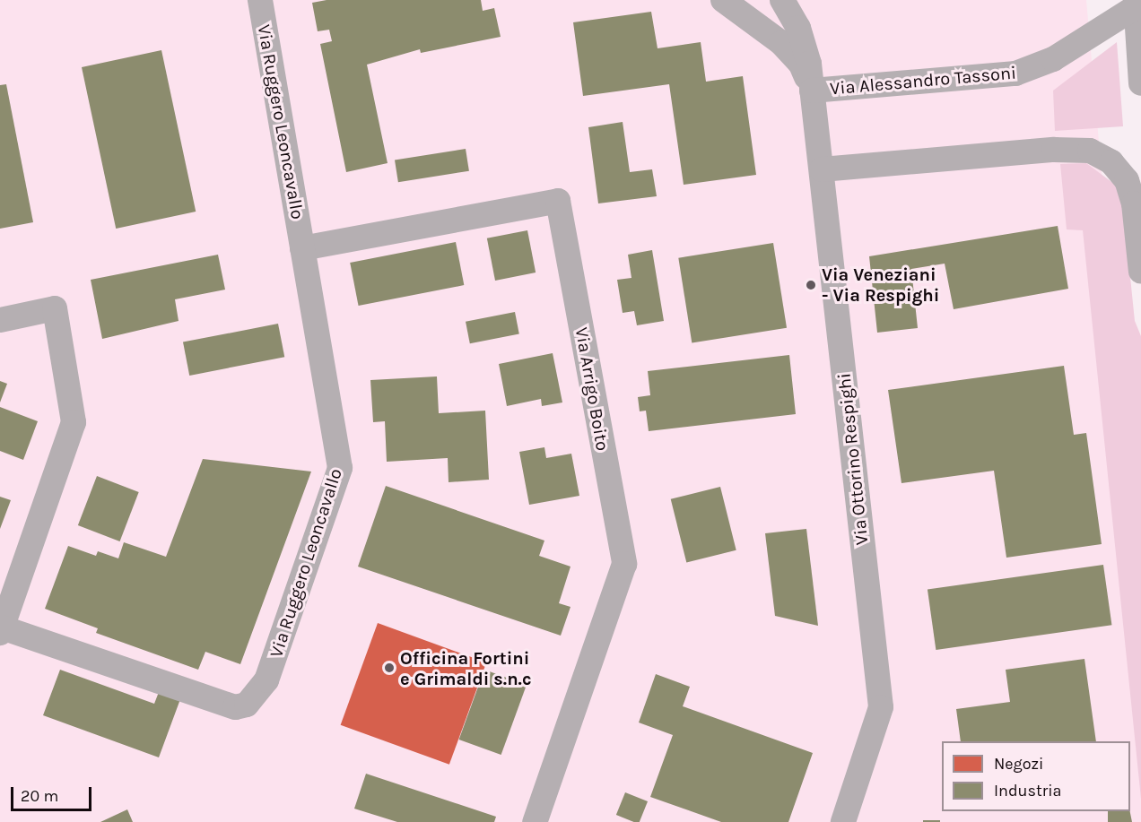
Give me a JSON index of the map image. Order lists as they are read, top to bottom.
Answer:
{
  "streets": {
    "street": [
      "Via Alessandro Tassoni",
      "Via Ruggero Leoncavallo",
      "Via Arrigo Boito",
      "Via Ottorino Respighi"
    ]
  },
  "crossings": [
    ["Via Alessandro Tassoni", "Via Ottorino Respighi"],
    ["Via Ruggero Leoncavallo", "Via Arrigo Boito"]
  ],
  "places": ["Via Veneziani - Via Respighi", "Officina Fortini e Grimaldi s.n.c"],
  "legend": ["Negozi", "Industria"],
  "scale_bar": "20 m"
}
